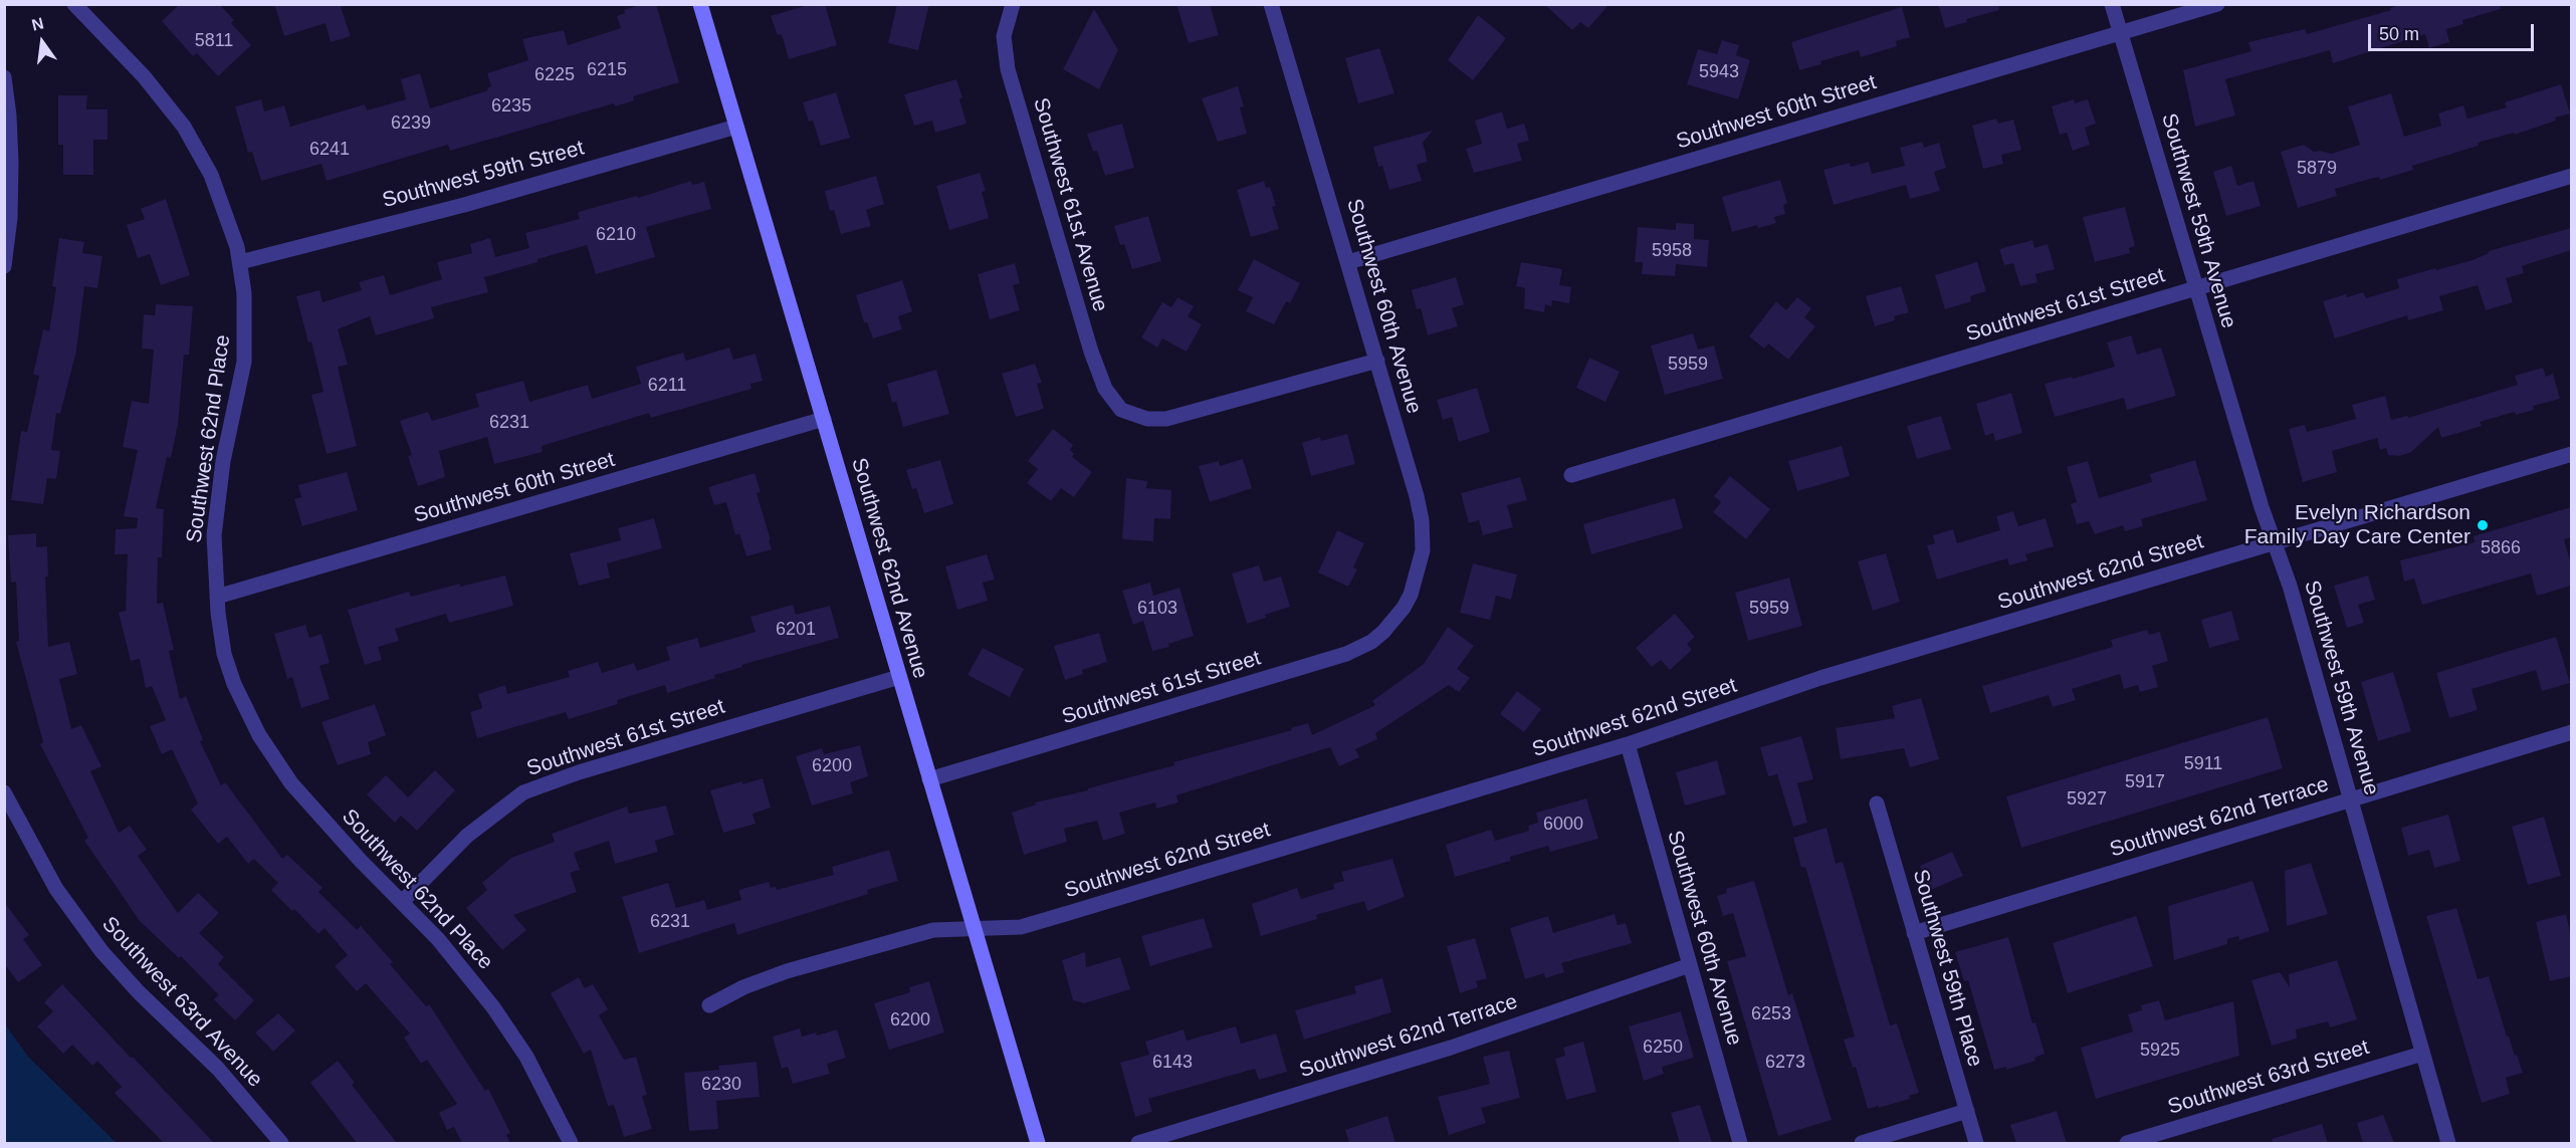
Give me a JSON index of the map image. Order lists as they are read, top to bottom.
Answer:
{
  "streets": {
    "street": [
      "Southwest 60th Street",
      "Southwest 59th Street",
      "Southwest 61st Avenue",
      "Southwest 59th Avenue",
      "Southwest 61st Street",
      "Southwest 60th Avenue",
      "Southwest 62nd Place",
      "Southwest 62nd Avenue",
      "Southwest 62nd Street",
      "Southwest 62nd Terrace",
      "Southwest 59th Place",
      "Southwest 63rd Avenue",
      "Southwest 63rd Street"
    ]
  },
  "crossings": [
    ["Southwest 60th Street", "Southwest 59th Avenue"],
    ["Southwest 60th Street", "Southwest 60th Avenue"],
    ["Southwest 60th Street", "Southwest 62nd Place"],
    ["Southwest 60th Street", "Southwest 62nd Avenue"],
    ["Southwest 59th Street", "Southwest 62nd Place"],
    ["Southwest 59th Street", "Southwest 62nd Avenue"],
    ["Southwest 61st Avenue", "Southwest 60th Avenue"],
    ["Southwest 59th Avenue", "Southwest 61st Street"],
    ["Southwest 59th Avenue", "Southwest 62nd Street"],
    ["Southwest 59th Avenue", "Southwest 62nd Terrace"],
    ["Southwest 59th Avenue", "Southwest 63rd Street"],
    ["Southwest 61st Street", "Southwest 60th Avenue"],
    ["Southwest 61st Street", "Southwest 62nd Place"],
    ["Southwest 61st Street", "Southwest 62nd Avenue"],
    ["Southwest 60th Avenue", "Southwest 62nd Street"],
    ["Southwest 60th Avenue", "Southwest 62nd Terrace"],
    ["Southwest 62nd Avenue", "Southwest 62nd Street"],
    ["Southwest 62nd Terrace", "Southwest 59th Place"]
  ],
  "places": ["Evelyn Richardson Family Day Care Center"],
  "house_numbers": [
    "5811",
    "6215",
    "5943",
    "6225",
    "6235",
    "6239",
    "6241",
    "5879",
    "6210",
    "5958",
    "5959",
    "6211",
    "6231",
    "5866",
    "6103",
    "5959",
    "6201",
    "5911",
    "6200",
    "5917",
    "5927",
    "6000",
    "6231",
    "6253",
    "6200",
    "6250",
    "5925",
    "6143",
    "6273",
    "6230"
  ],
  "scale_bar": "50 m",
  "north": "top"
}
